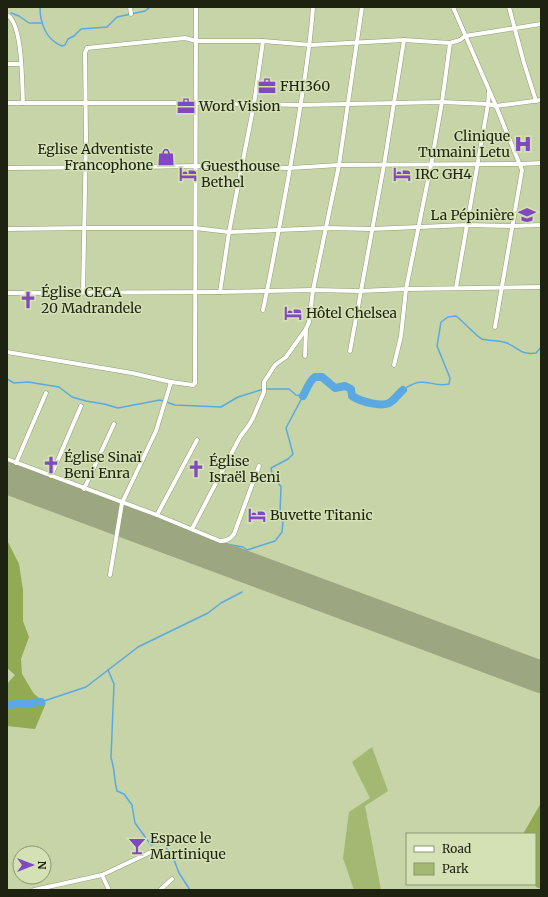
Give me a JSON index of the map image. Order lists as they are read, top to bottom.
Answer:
{
  "places": {
    "office": ["FHI360", "Word Vision"],
    "hospital": ["Clinique Tumaini Letu"],
    "shop": ["Eglise Adventiste Francophone"],
    "hotel": [
      "Guesthouse Bethel",
      "IRC GH4",
      "Hôtel Chelsea",
      "Buvette Titanic"
    ],
    "school or university": ["La Pépinière"],
    "church": ["Église CECA 20 Madrandele", "Église Sinaï Beni Enra", "Église Israël Beni"],
    "bar": ["Espace le Martinique"]
  },
  "legend": ["Road", "Park"],
  "north": "right"
}
